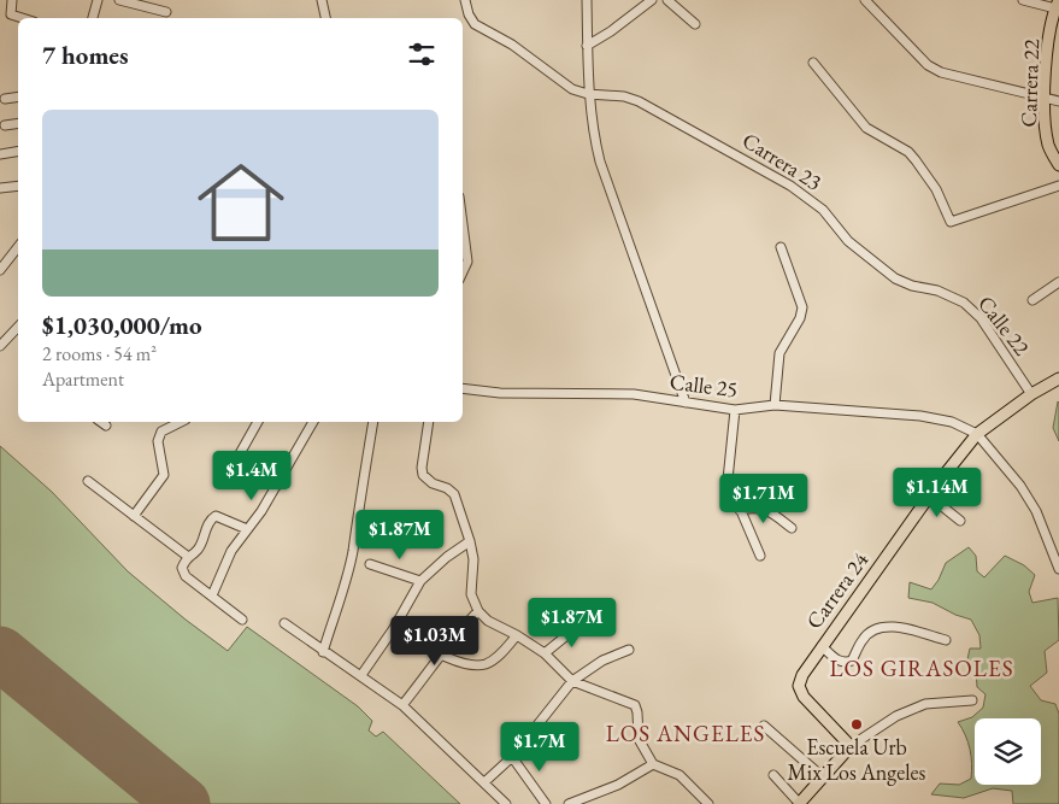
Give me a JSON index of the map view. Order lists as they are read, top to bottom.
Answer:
{
  "streets": {
    "main road": ["Carrera 22", "Carrera 24"],
    "street": ["Carrera 23", "Calle 22", "Calle 25"]
  },
  "crossings": [
    ["Carrera 23", "Calle 22"],
    ["Calle 22", "Carrera 24"],
    ["Calle 25", "Carrera 24"]
  ],
  "districts": ["LOS GIRASOLES", "LOS ANGELES"],
  "places": ["Escuela Urb Mix Los Angeles"],
  "page": {
    "heading": "7 homes",
    "list": [
      {
        "name": "$1,030,000/mo",
        "note": "2 rooms · 54 m² · Apartment"
      }
    ],
    "price": [
      "$1.4M",
      "$1.14M",
      "$1.71M",
      "$1.87M",
      "$1.87M",
      "$1.03M",
      "$1.7M"
    ]
  }
}
